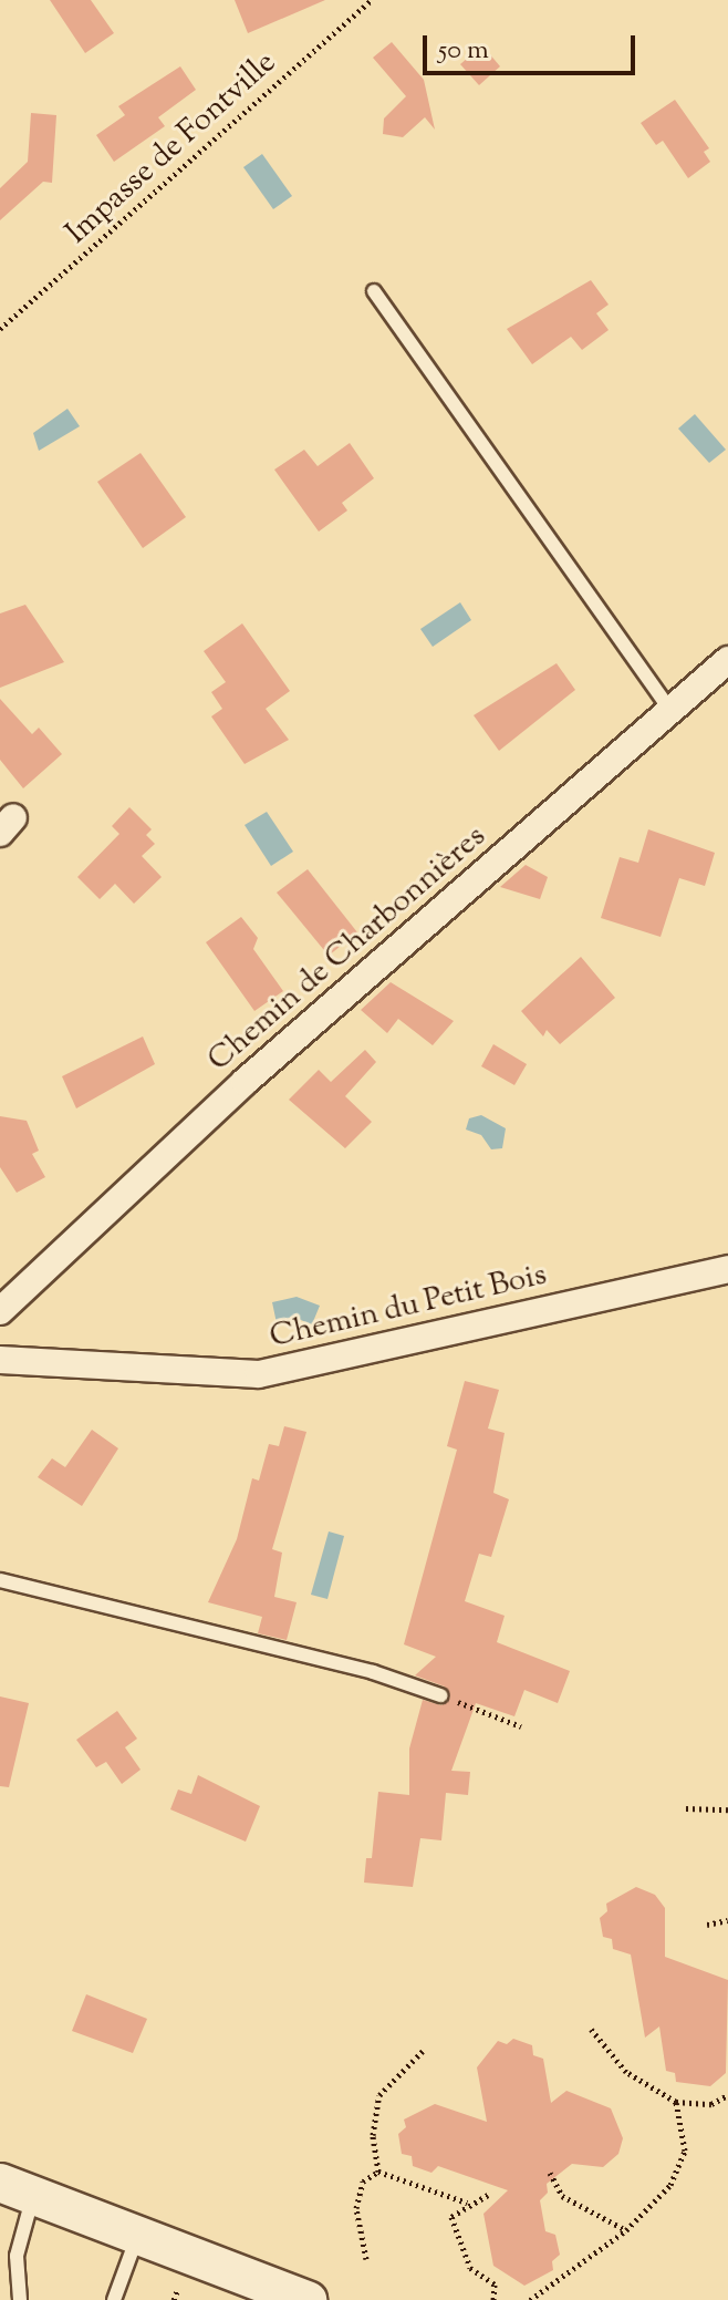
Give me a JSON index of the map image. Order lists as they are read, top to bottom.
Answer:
{
  "streets": {
    "street": ["Chemin de Charbonnières", "Chemin du Petit Bois"],
    "path": ["Impasse de Fontville"]
  },
  "scale_bar": "50 m"
}
